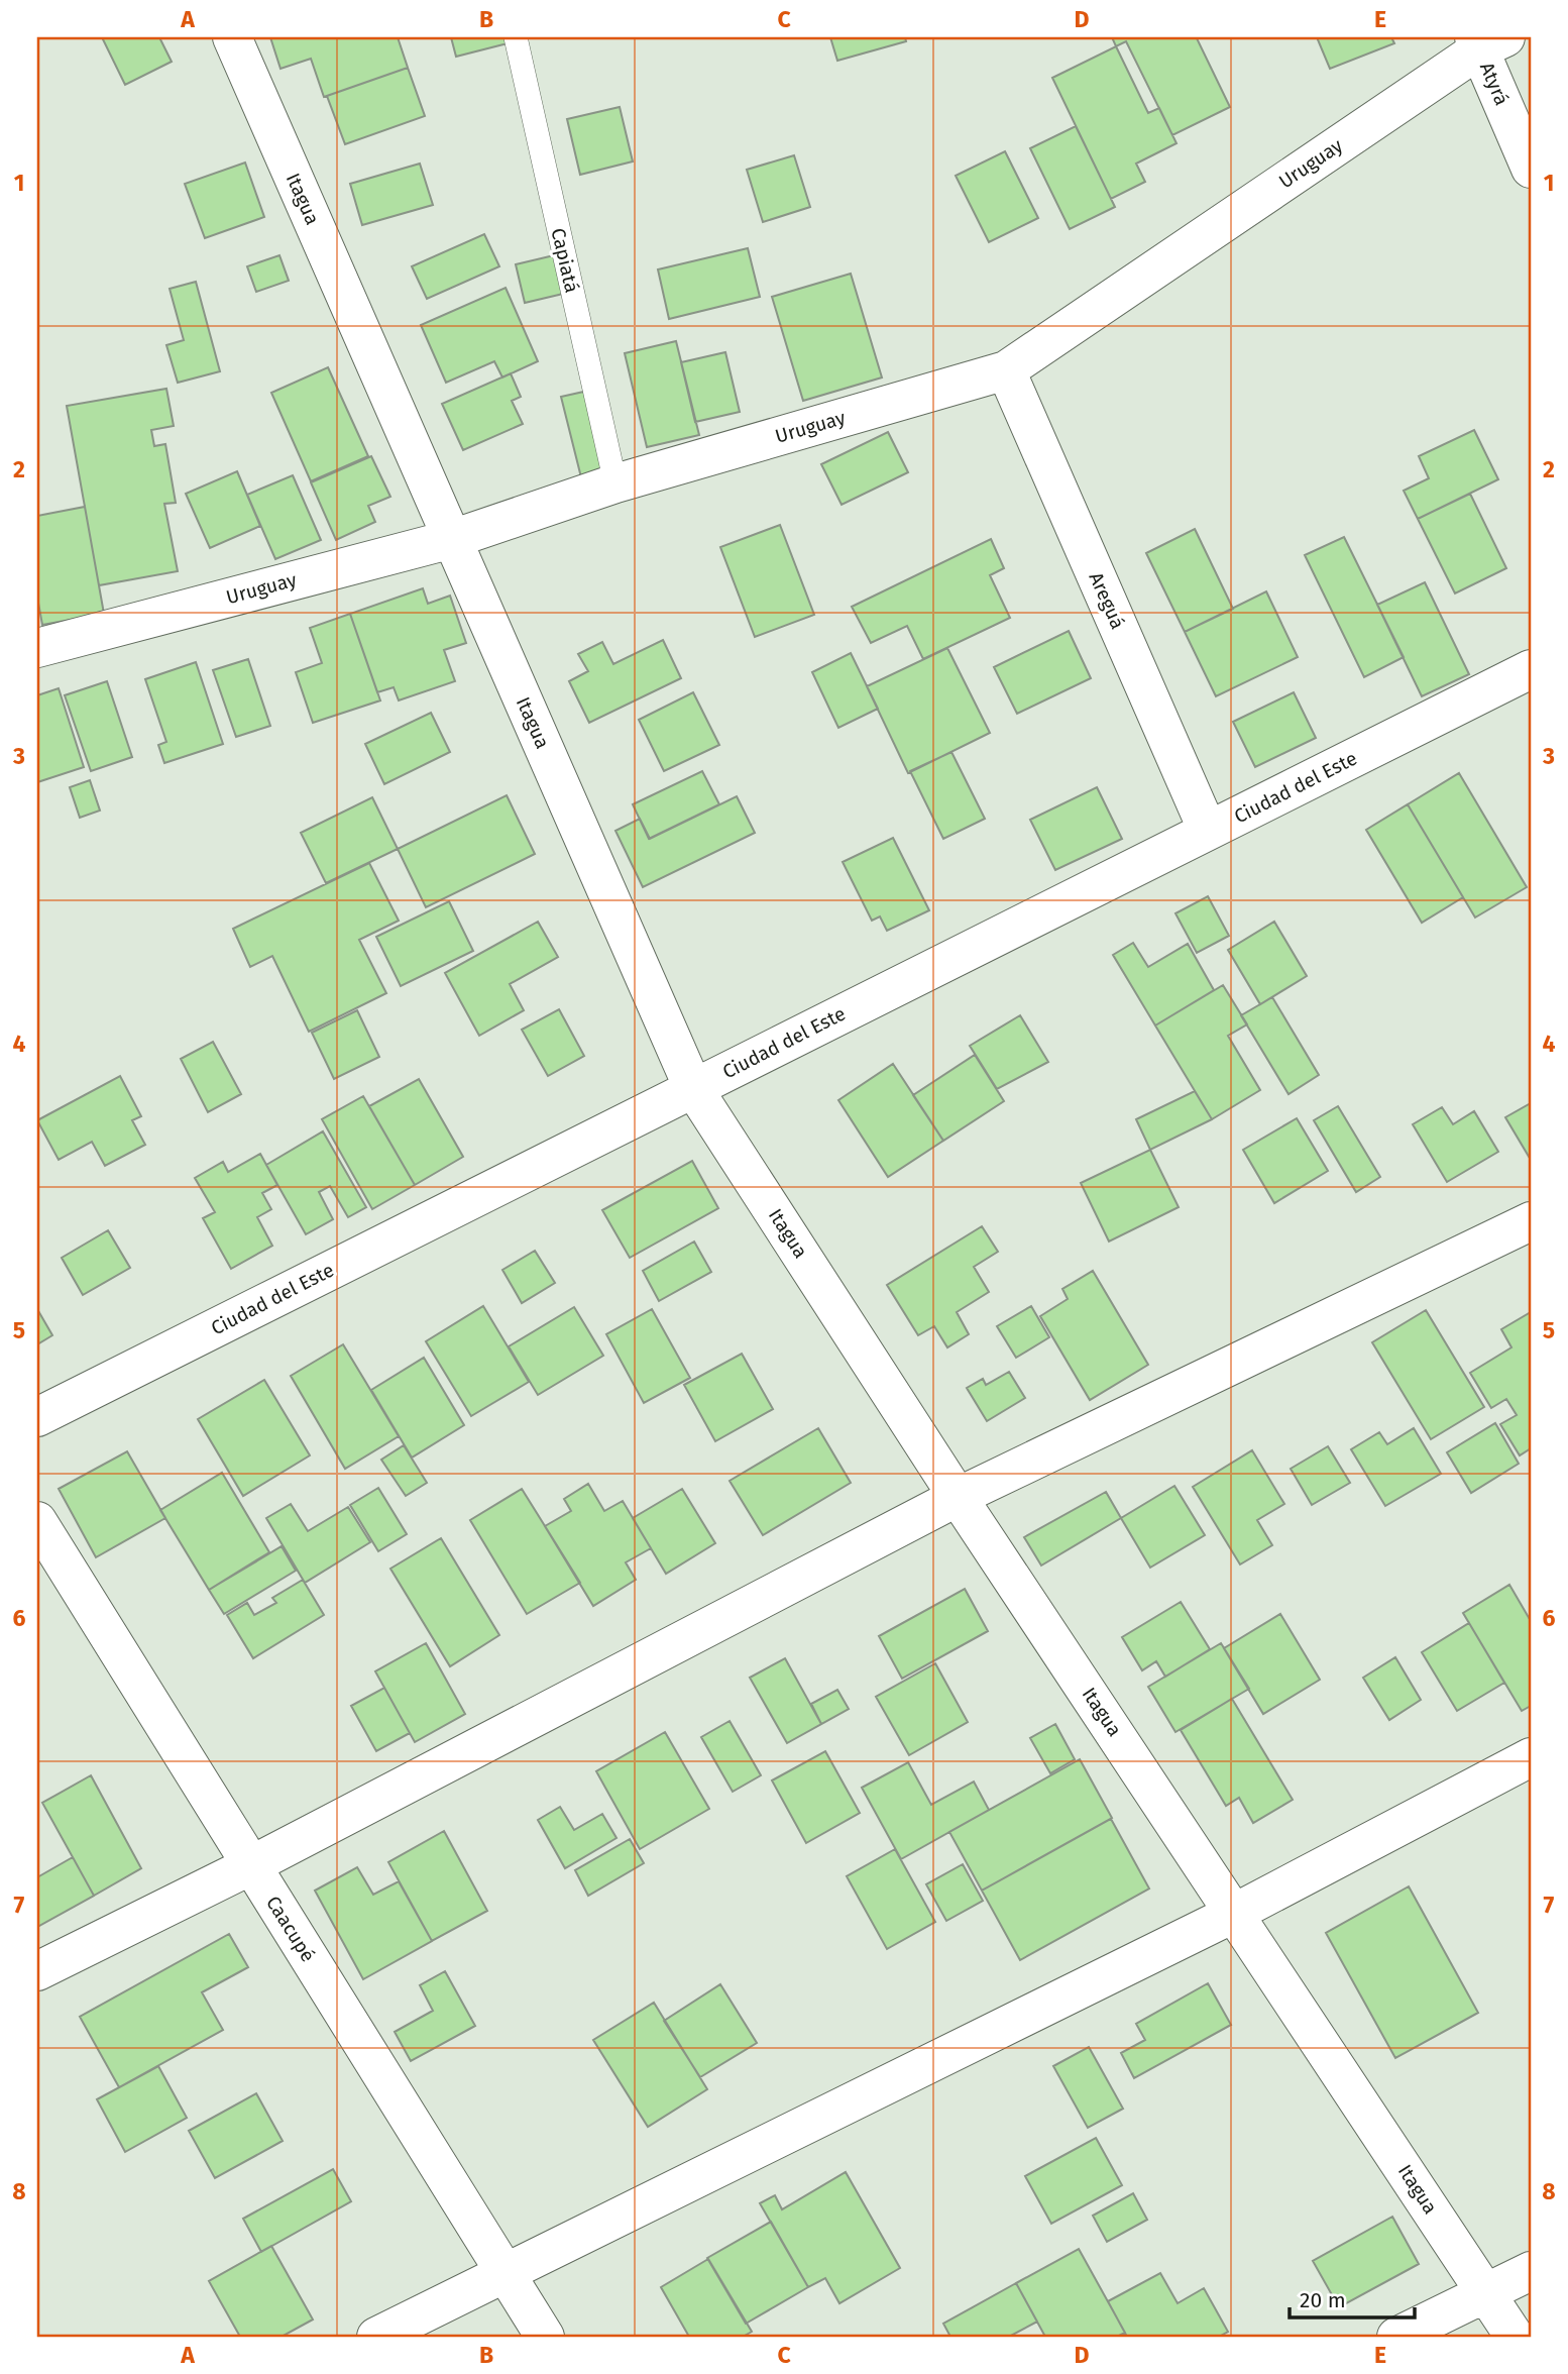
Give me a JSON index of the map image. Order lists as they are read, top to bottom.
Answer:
{
  "streets": {
    "street": [
      "Atyrá",
      "Uruguay",
      "Itagua",
      "Areguá",
      "Ciudad del Este",
      "Caacupé"
    ],
    "lane": ["Capiatá"]
  },
  "crossings": [
    ["Atyrá", "Uruguay"],
    ["Uruguay", "Itagua"],
    ["Uruguay", "Capiatá"],
    ["Uruguay", "Areguá"],
    ["Itagua", "Ciudad del Este"],
    ["Areguá", "Ciudad del Este"]
  ],
  "scale_bar": "20 m",
  "grid": {
    "columns": [
      "A",
      "B",
      "C",
      "D",
      "E"
    ],
    "rows": [
      "1",
      "2",
      "3",
      "4",
      "5",
      "6",
      "7",
      "8"
    ]
  }
}
